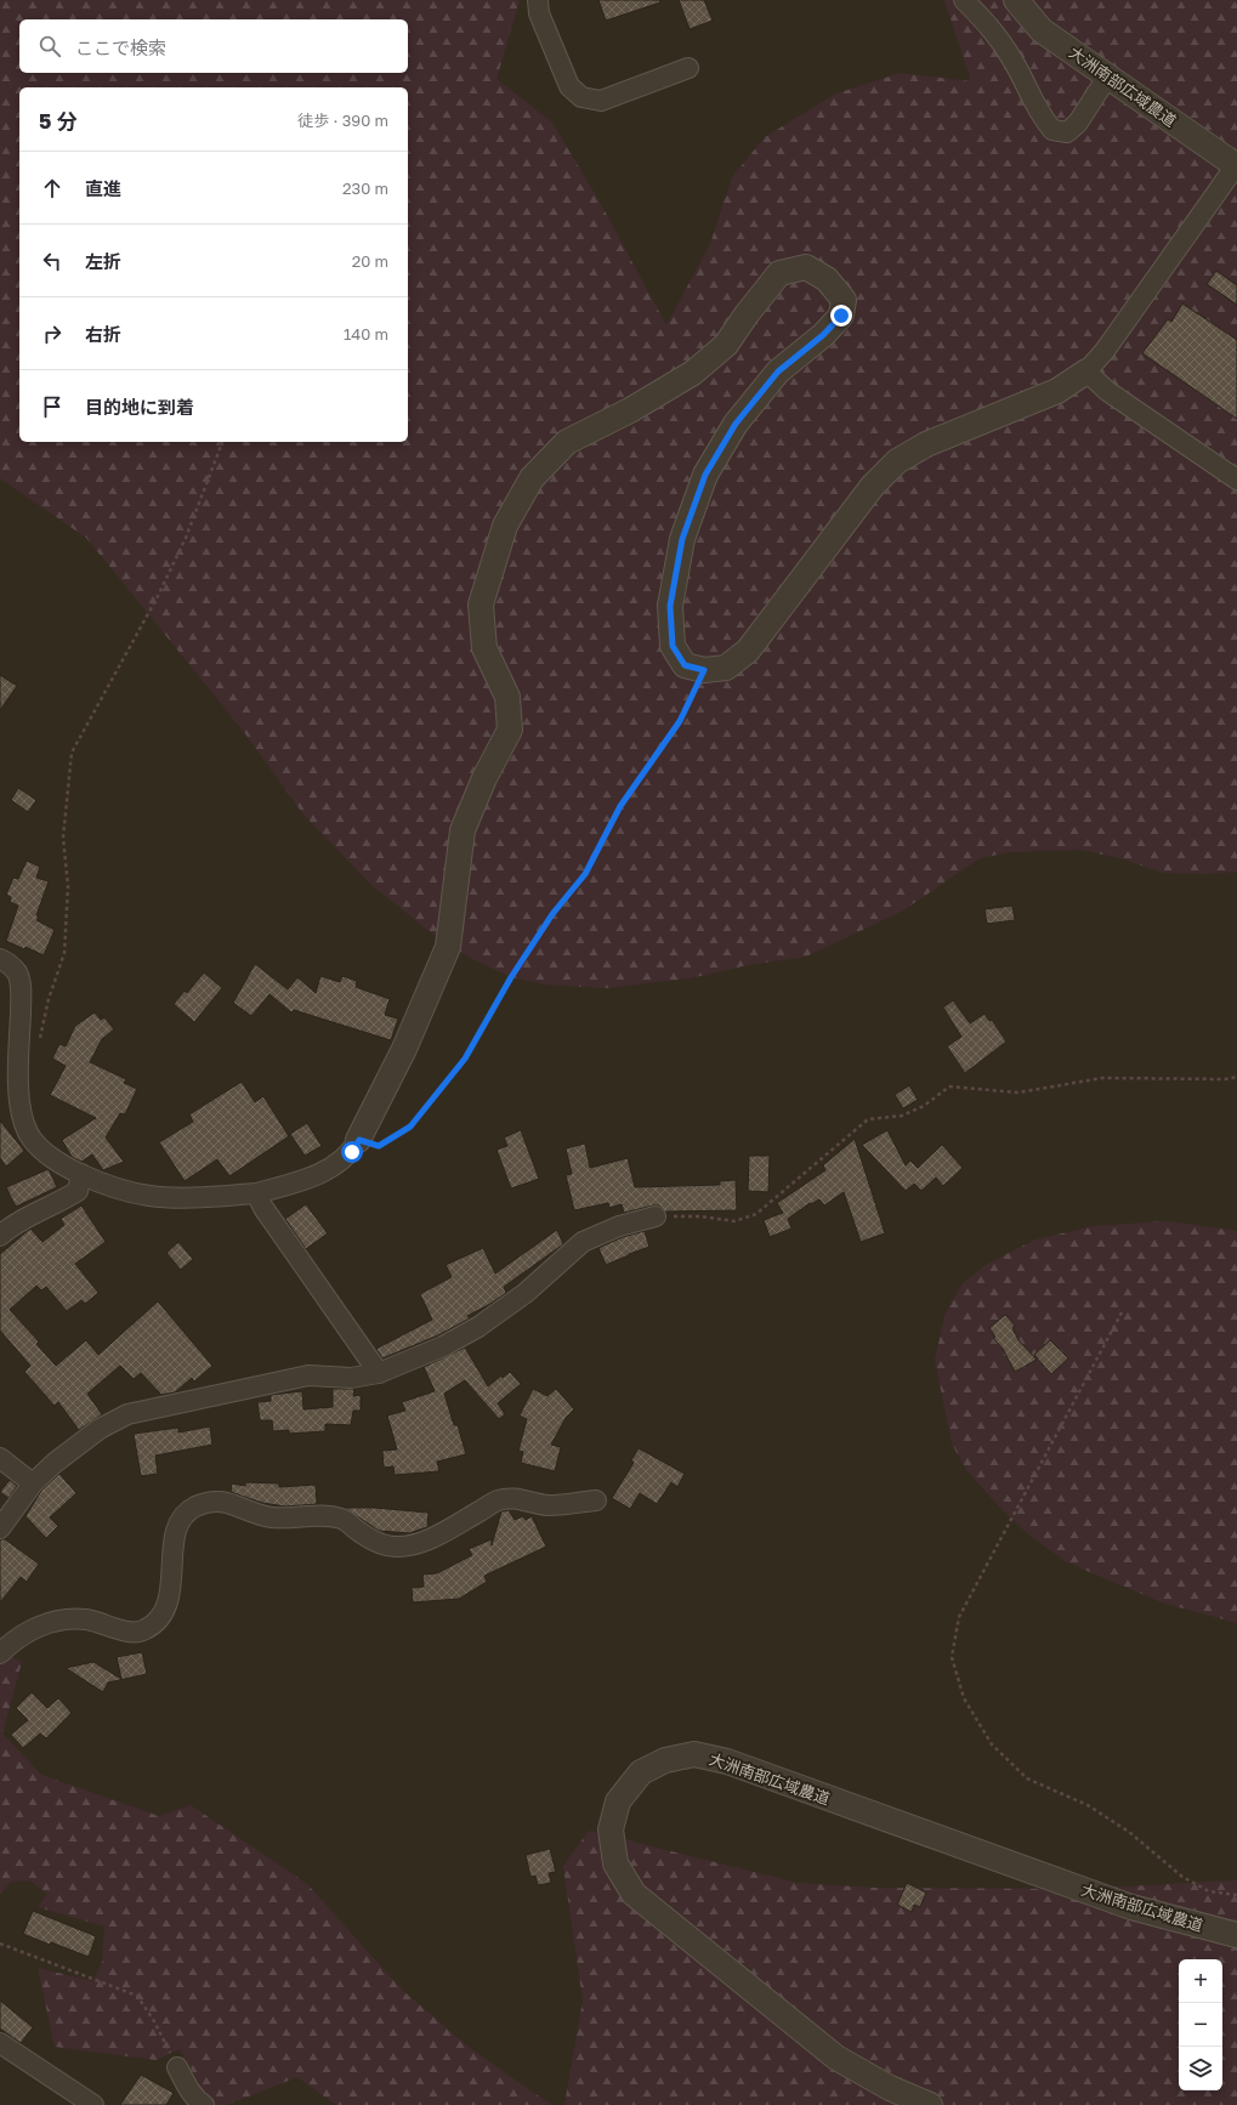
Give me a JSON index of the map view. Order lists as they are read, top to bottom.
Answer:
{
  "streets": {
    "street": ["大洲南部広域農道"]
  },
  "page": {
    "search": "ここで検索",
    "heading": ["5 分", "徒歩 · 390 m"],
    "list": [
      ["直進", "230 m"],
      ["左折", "20 m"],
      ["右折", "140 m"],
      "目的地に到着"
    ],
    "map_buttons": ["+", "−"]
  }
}
